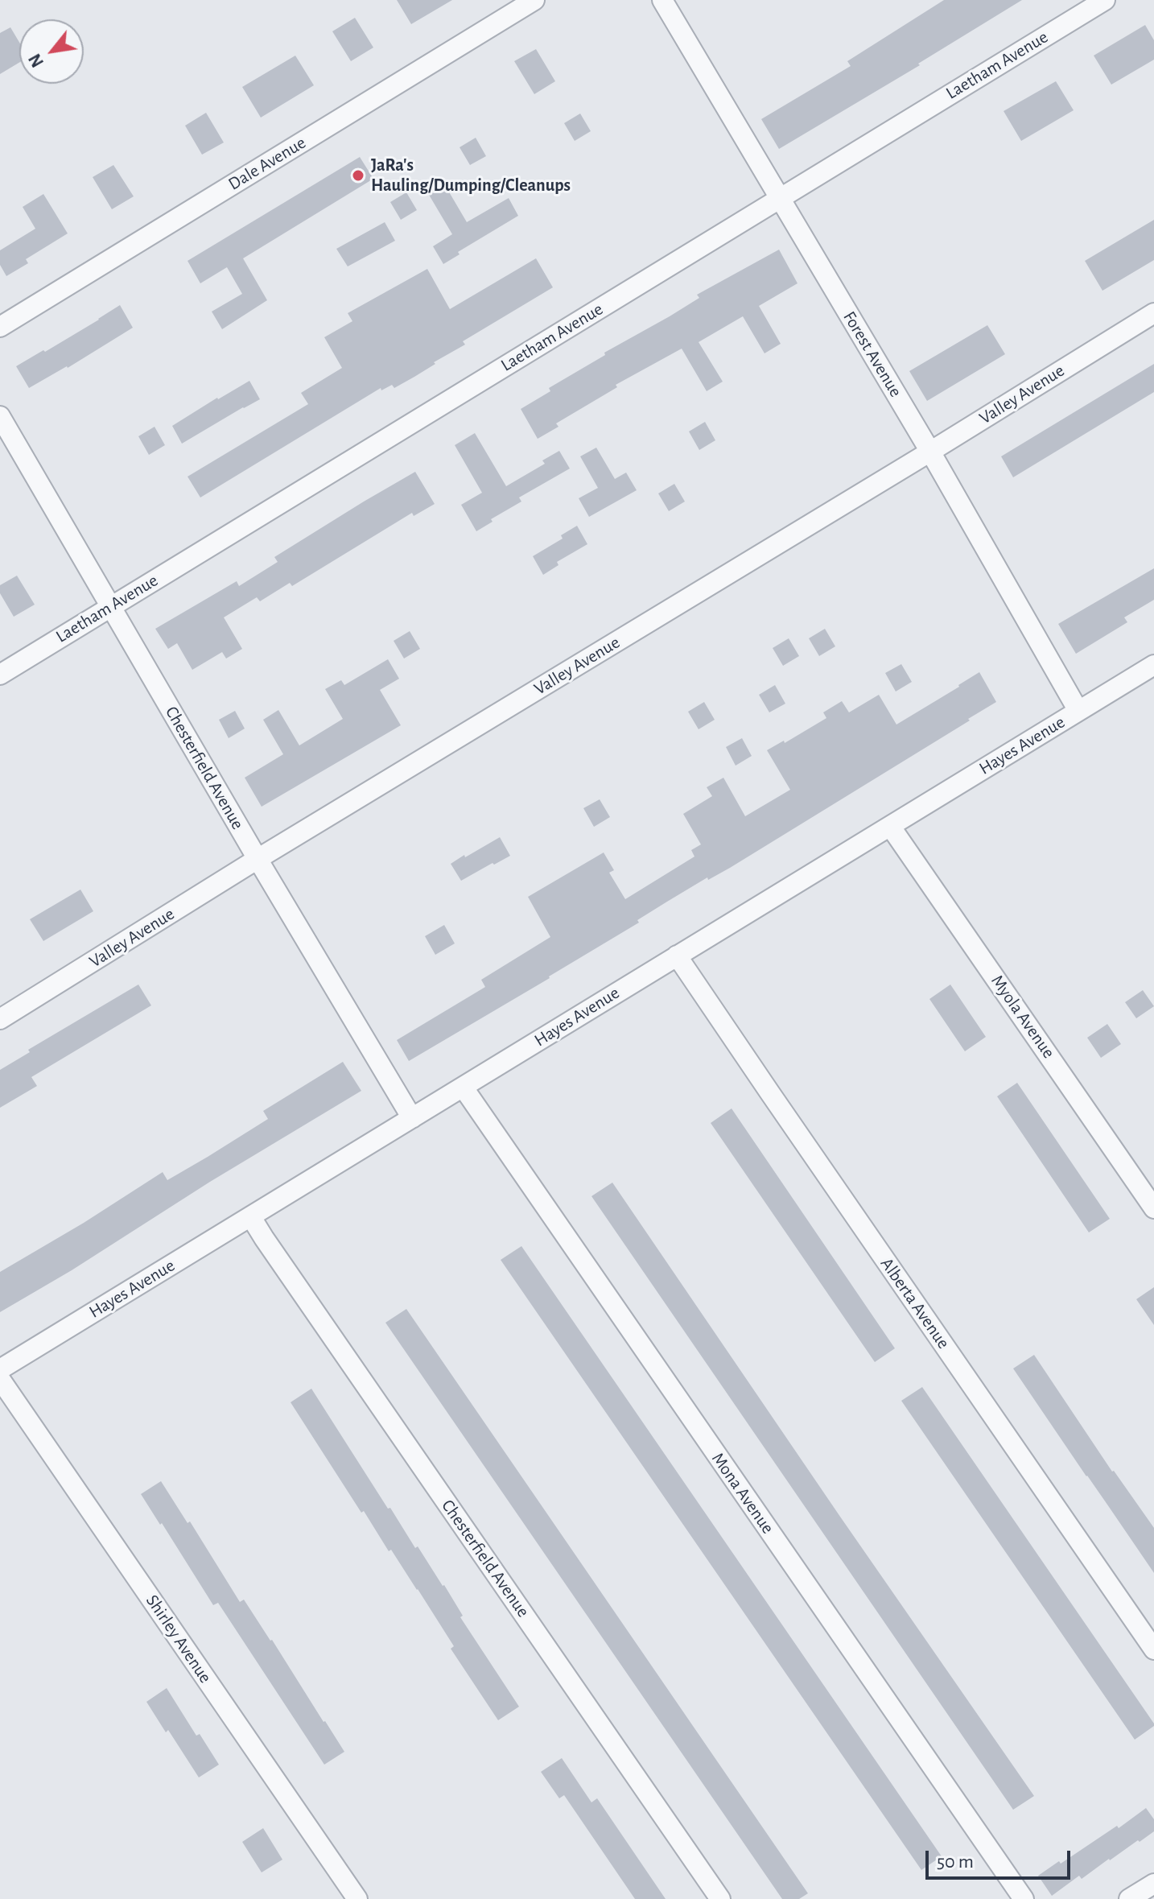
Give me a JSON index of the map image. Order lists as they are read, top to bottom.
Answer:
{
  "streets": {
    "street": [
      "Laetham Avenue",
      "Dale Avenue",
      "Forest Avenue",
      "Valley Avenue",
      "Hayes Avenue",
      "Chesterfield Avenue",
      "Myola Avenue",
      "Alberta Avenue",
      "Mona Avenue",
      "Shirley Avenue"
    ]
  },
  "crossings": [
    ["Laetham Avenue", "Forest Avenue"],
    ["Laetham Avenue", "Chesterfield Avenue"],
    ["Forest Avenue", "Valley Avenue"],
    ["Forest Avenue", "Hayes Avenue"],
    ["Valley Avenue", "Chesterfield Avenue"],
    ["Hayes Avenue", "Chesterfield Avenue"],
    ["Hayes Avenue", "Myola Avenue"],
    ["Hayes Avenue", "Alberta Avenue"],
    ["Hayes Avenue", "Mona Avenue"]
  ],
  "places": ["JaRa's Hauling/Dumping/Cleanups"],
  "scale_bar": "50 m",
  "north": "bottom left"
}
